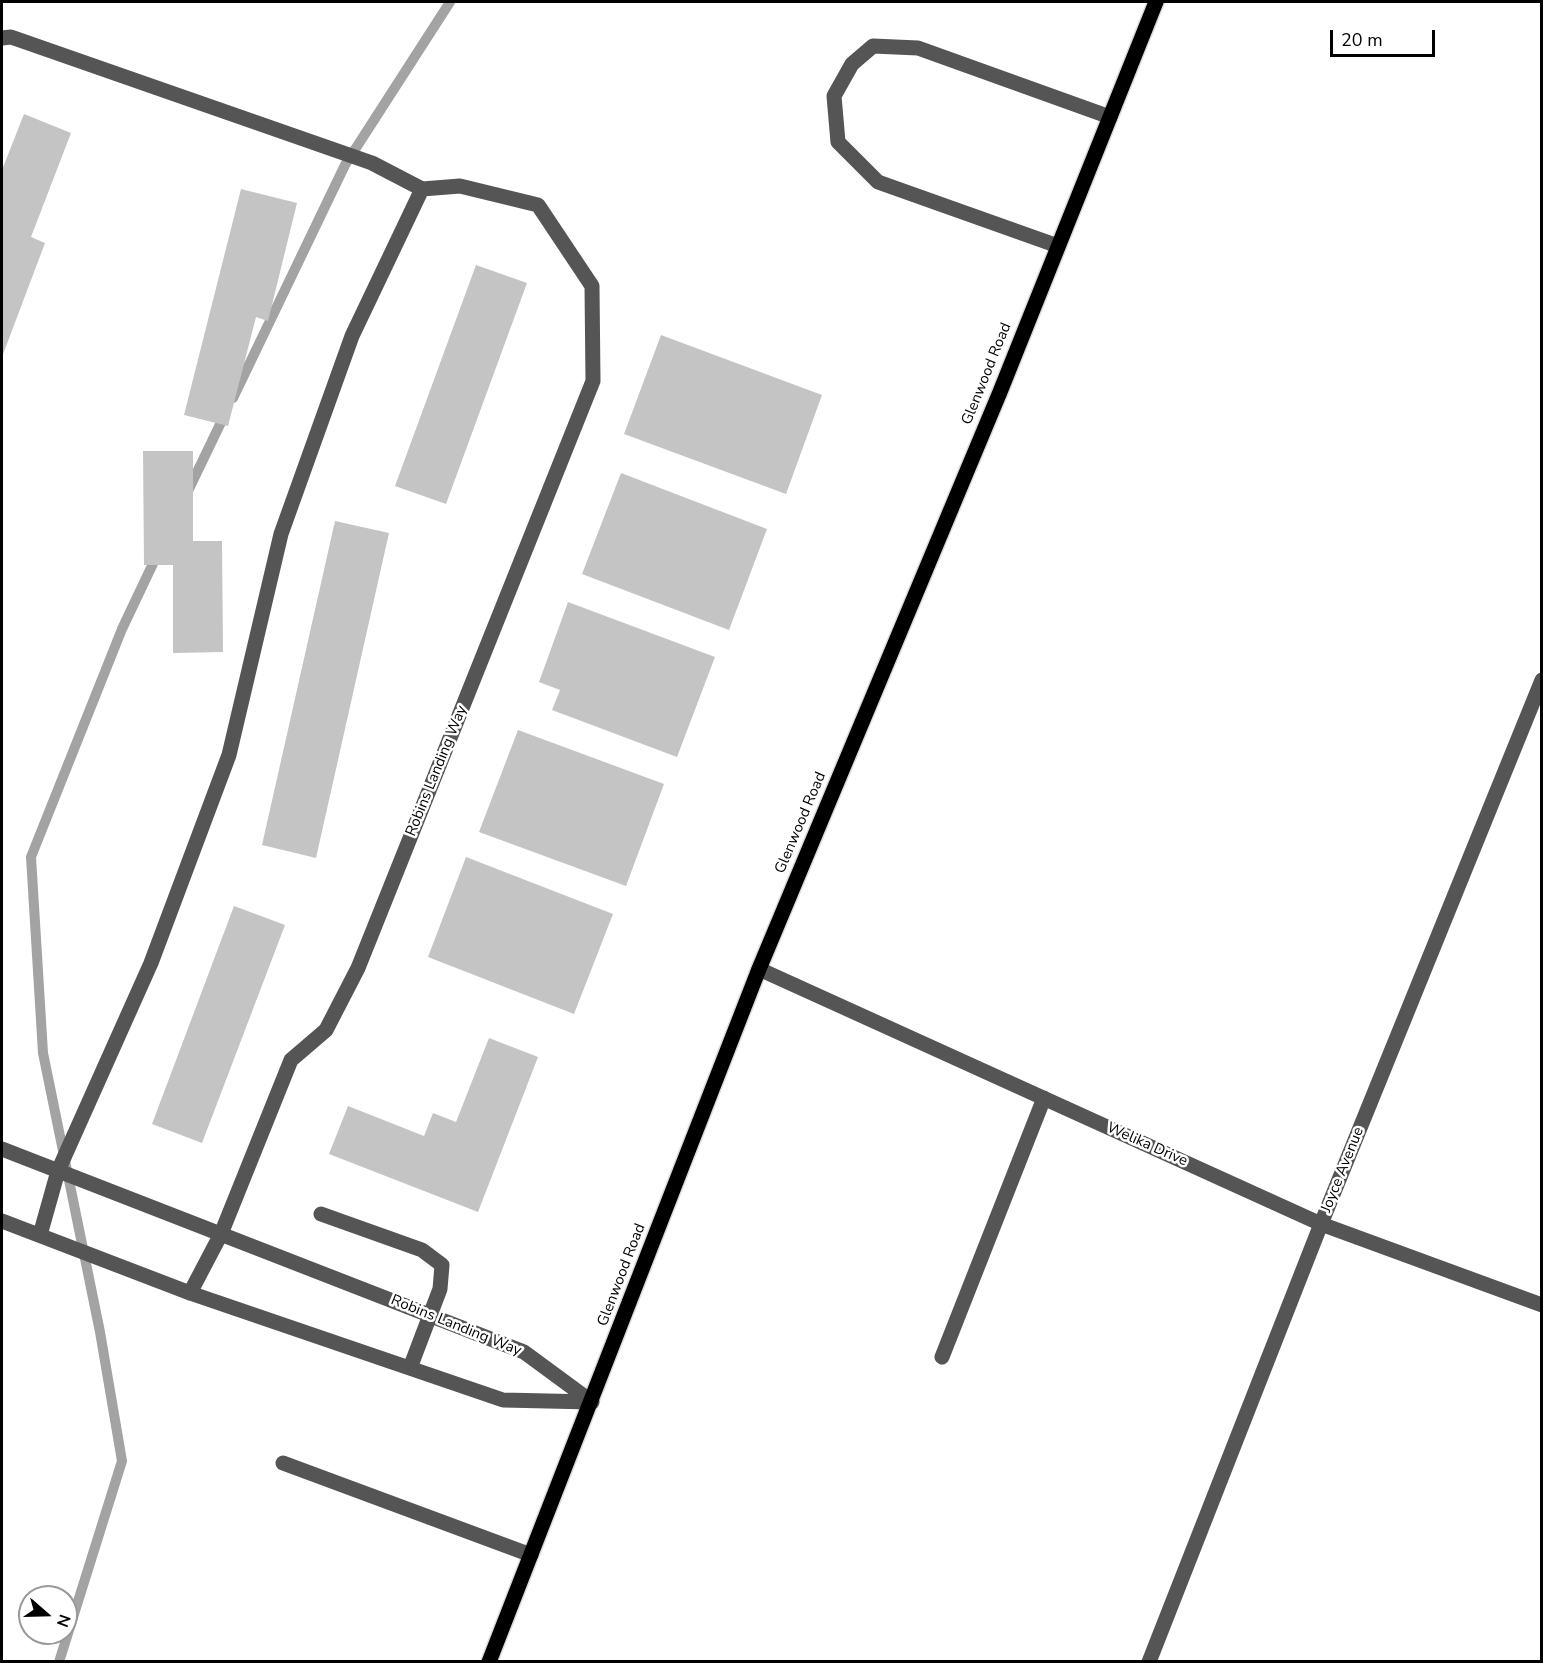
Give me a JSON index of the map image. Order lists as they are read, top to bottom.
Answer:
{
  "streets": {
    "main road": ["Glenwood Road"],
    "street": ["Robins Landing Way", "Welika Drive", "Joyce Avenue"]
  },
  "crossings": [
    ["Glenwood Road", "Robins Landing Way"],
    ["Glenwood Road", "Welika Drive"],
    ["Welika Drive", "Joyce Avenue"]
  ],
  "scale_bar": "20 m",
  "north": "right"
}
